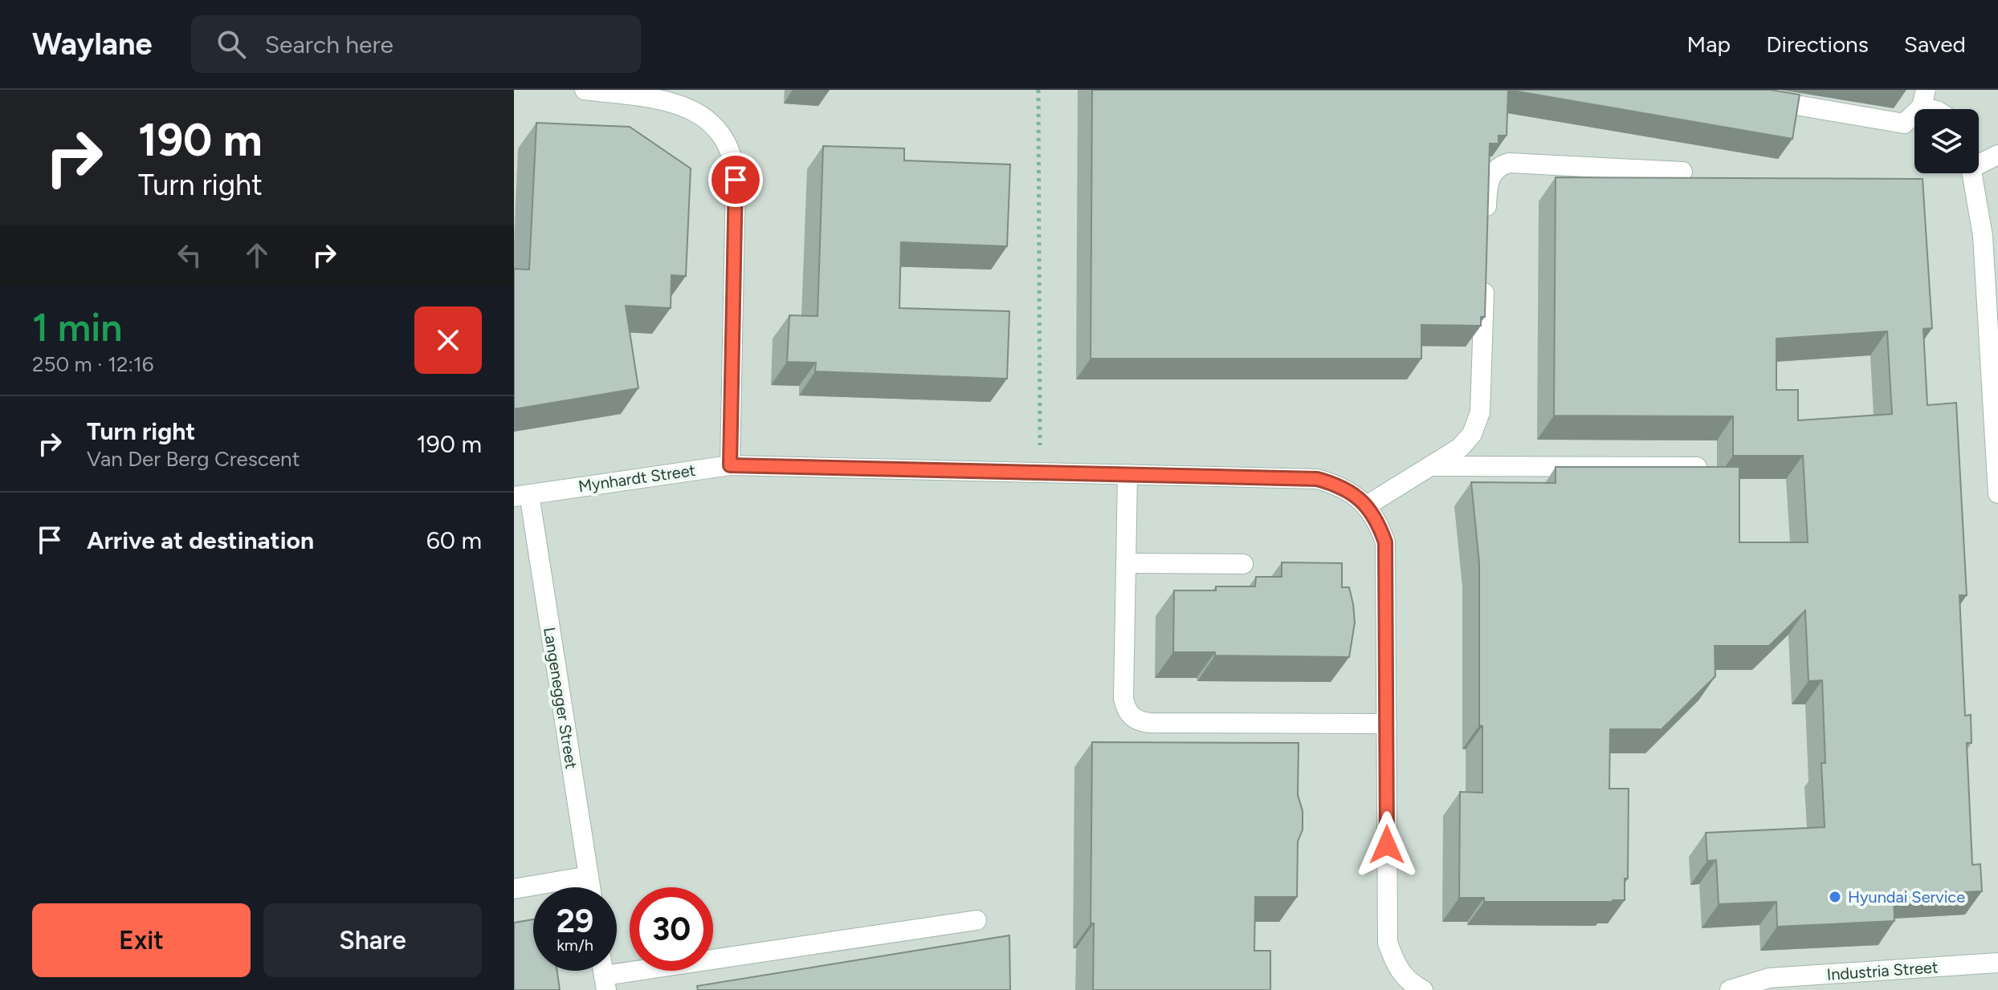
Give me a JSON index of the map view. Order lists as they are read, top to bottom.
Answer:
{
  "streets": {
    "street": ["Mynhardt Street", "Langenegger Street", "Industria Street"]
  },
  "crossings": [
    ["Mynhardt Street", "Langenegger Street"]
  ],
  "places": ["Hyundai Service"],
  "page": {
    "header": "Waylane",
    "search": "Search here",
    "nav": ["Map", "Directions", "Saved"],
    "turn": ["190 m", "Turn right"],
    "heading": ["1 min", "250 m · 12:16"],
    "list": [
      {
        "name": "Turn right",
        "note": "Van Der Berg Crescent",
        "value": "190 m"
      },
      {
        "name": "Arrive at destination",
        "value": "60 m"
      }
    ],
    "speed": "29 km/h",
    "limit": "30",
    "buttons": ["Exit", "Share"]
  }
}
